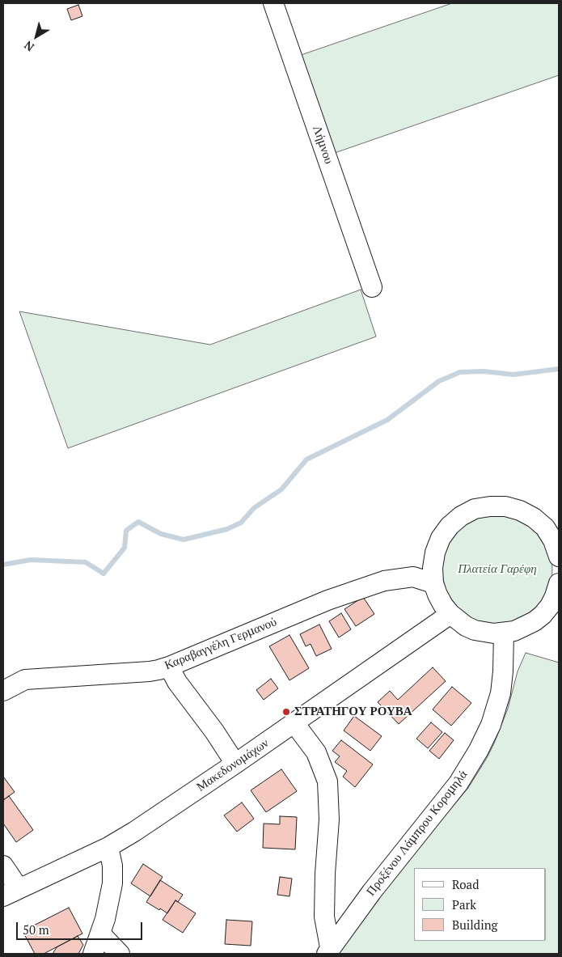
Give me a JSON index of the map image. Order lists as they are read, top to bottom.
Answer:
{
  "streets": {
    "street": [
      "Λήμνου",
      "Καραβαγγέλη Γερμανού",
      "Μακεδονομάχων",
      "Προξένου Λάμπρου Κορομηλά"
    ]
  },
  "parks": ["Πλατεία Γαρέφη"],
  "places": ["ΣΤΡΑΤΗΓΟΥ ΡΟΥΒΑ"],
  "legend": ["Road", "Park", "Building"],
  "scale_bar": "50 m",
  "north": "bottom left"
}
